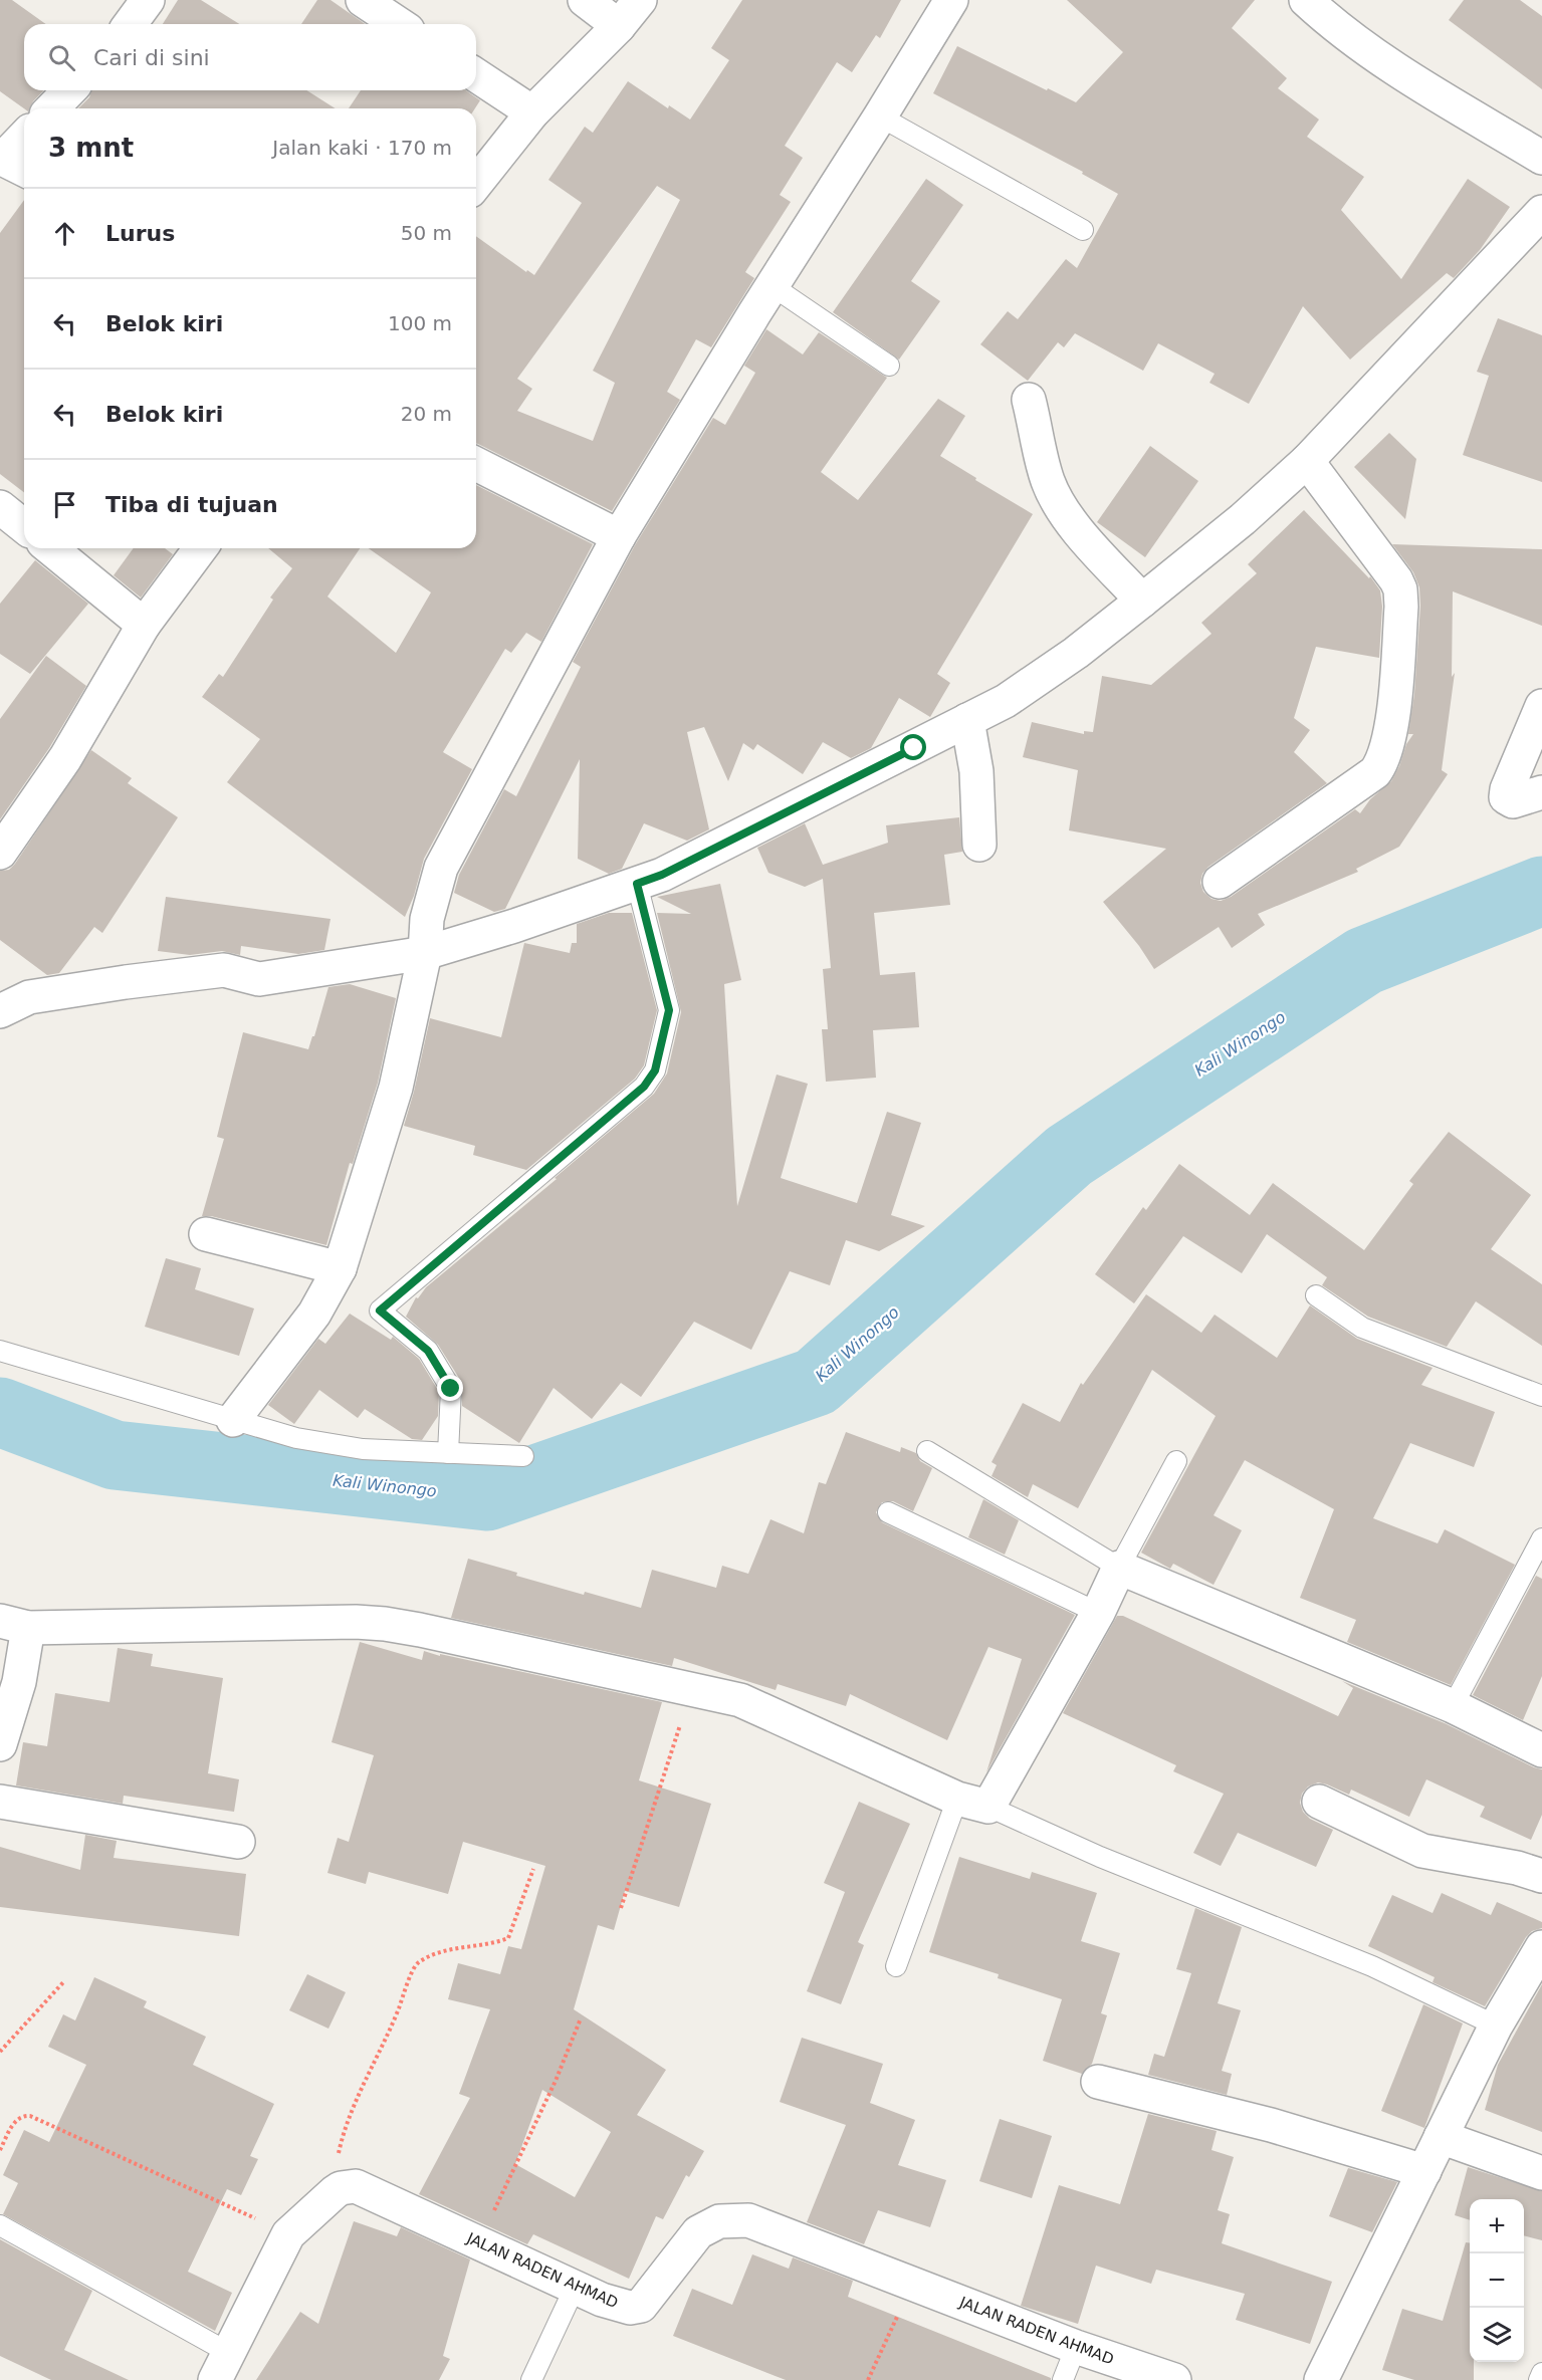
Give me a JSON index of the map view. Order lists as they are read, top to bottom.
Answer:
{
  "streets": {
    "street": ["JALAN RADEN AHMAD"]
  },
  "water": ["Kali Winongo"],
  "page": {
    "search": "Cari di sini",
    "heading": ["3 mnt", "Jalan kaki · 170 m"],
    "list": [
      ["Lurus", "50 m"],
      ["Belok kiri", "100 m"],
      ["Belok kiri", "20 m"],
      "Tiba di tujuan"
    ],
    "map_buttons": ["+", "−"]
  }
}
